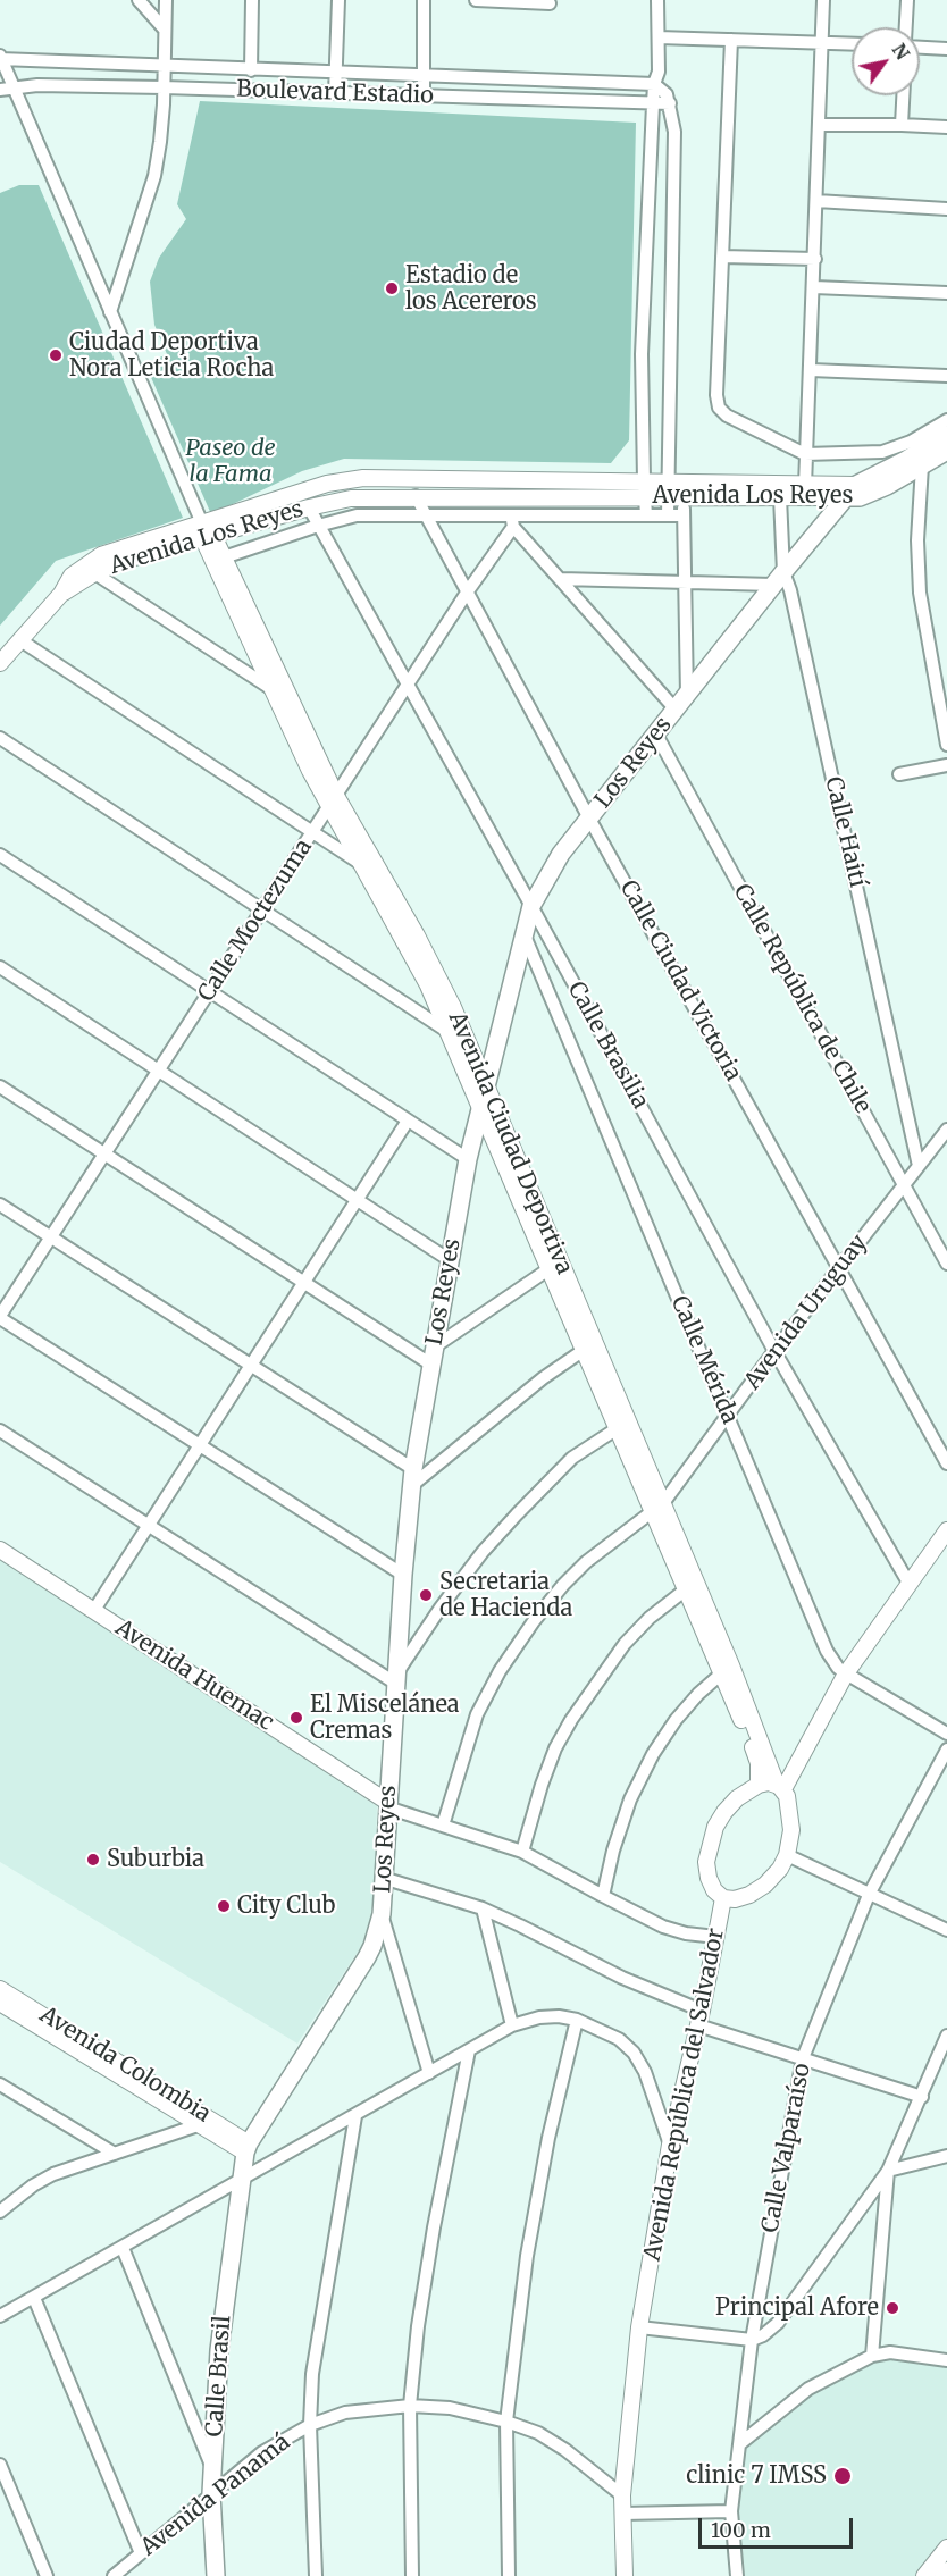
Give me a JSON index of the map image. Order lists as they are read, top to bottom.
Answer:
{
  "streets": {
    "main road": ["Avenida Los Reyes", "Los Reyes", "Calle Brasil"],
    "street": [
      "Boulevard Estadio",
      "Calle Haití",
      "Calle Moctezuma",
      "Calle Ciudad Victoria",
      "Calle República de Chile",
      "Calle Brasilia",
      "Avenida Ciudad Deportiva",
      "Avenida Uruguay",
      "Calle Mérida",
      "Avenida Huemac",
      "Avenida Colombia",
      "Avenida República del Salvador",
      "Calle Valparaíso",
      "Avenida Panamá"
    ]
  },
  "crossings": [
    ["Boulevard Estadio", "Avenida Ciudad Deportiva"],
    ["Avenida Los Reyes", "Los Reyes"],
    ["Avenida Los Reyes", "Calle Haití"],
    ["Avenida Los Reyes", "Calle Ciudad Victoria"],
    ["Avenida Los Reyes", "Calle Brasilia"],
    ["Avenida Los Reyes", "Avenida Ciudad Deportiva"],
    ["Los Reyes", "Calle Haití"],
    ["Los Reyes", "Calle Ciudad Victoria"],
    ["Los Reyes", "Calle República de Chile"],
    ["Los Reyes", "Calle Brasilia"],
    ["Los Reyes", "Avenida Ciudad Deportiva"],
    ["Los Reyes", "Calle Mérida"],
    ["Los Reyes", "Avenida Huemac"],
    ["Los Reyes", "Avenida Colombia"],
    ["Los Reyes", "Calle Brasil"],
    ["Calle Haití", "Avenida Uruguay"],
    ["Calle Moctezuma", "Calle Ciudad Victoria"],
    ["Calle Moctezuma", "Calle Brasilia"],
    ["Calle Moctezuma", "Avenida Ciudad Deportiva"],
    ["Calle Ciudad Victoria", "Avenida Uruguay"],
    ["Calle República de Chile", "Avenida Uruguay"],
    ["Calle Brasilia", "Avenida Uruguay"],
    ["Avenida Ciudad Deportiva", "Avenida Uruguay"],
    ["Avenida Ciudad Deportiva", "Avenida República del Salvador"],
    ["Avenida Uruguay", "Calle Mérida"],
    ["Avenida República del Salvador", "Avenida Panamá"],
    ["Calle Brasil", "Avenida Panamá"]
  ],
  "parks": ["Paseo de la Fama"],
  "places": [
    "Estadio de los Acereros",
    "Ciudad Deportiva Nora Leticia Rocha",
    "Secretaria de Hacienda",
    "El Miscelánea Cremas",
    "Suburbia",
    "City Club",
    "Principal Afore",
    "clinic 7 IMSS"
  ],
  "scale_bar": "100 m",
  "north": "top right"
}
